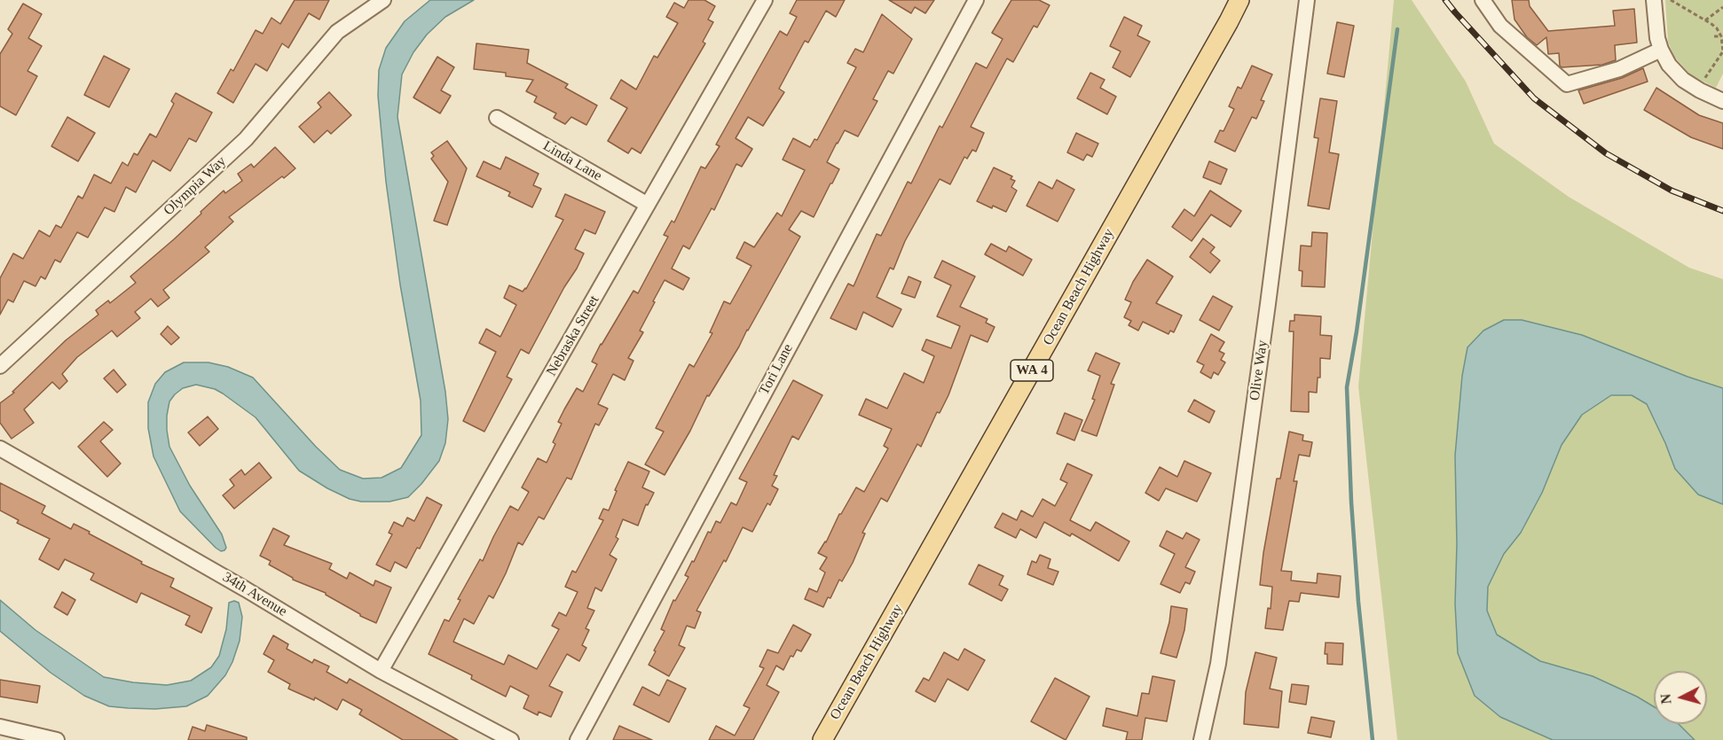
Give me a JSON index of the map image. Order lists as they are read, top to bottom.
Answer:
{
  "streets": {
    "main road": ["Ocean Beach Highway", "WA 4"],
    "street": [
      "Linda Lane",
      "Olympia Way",
      "Nebraska Street",
      "Tori Lane",
      "Olive Way",
      "34th Avenue"
    ]
  },
  "crossings": [
    ["Linda Lane", "Nebraska Street"],
    ["Nebraska Street", "34th Avenue"]
  ],
  "north": "left"
}
